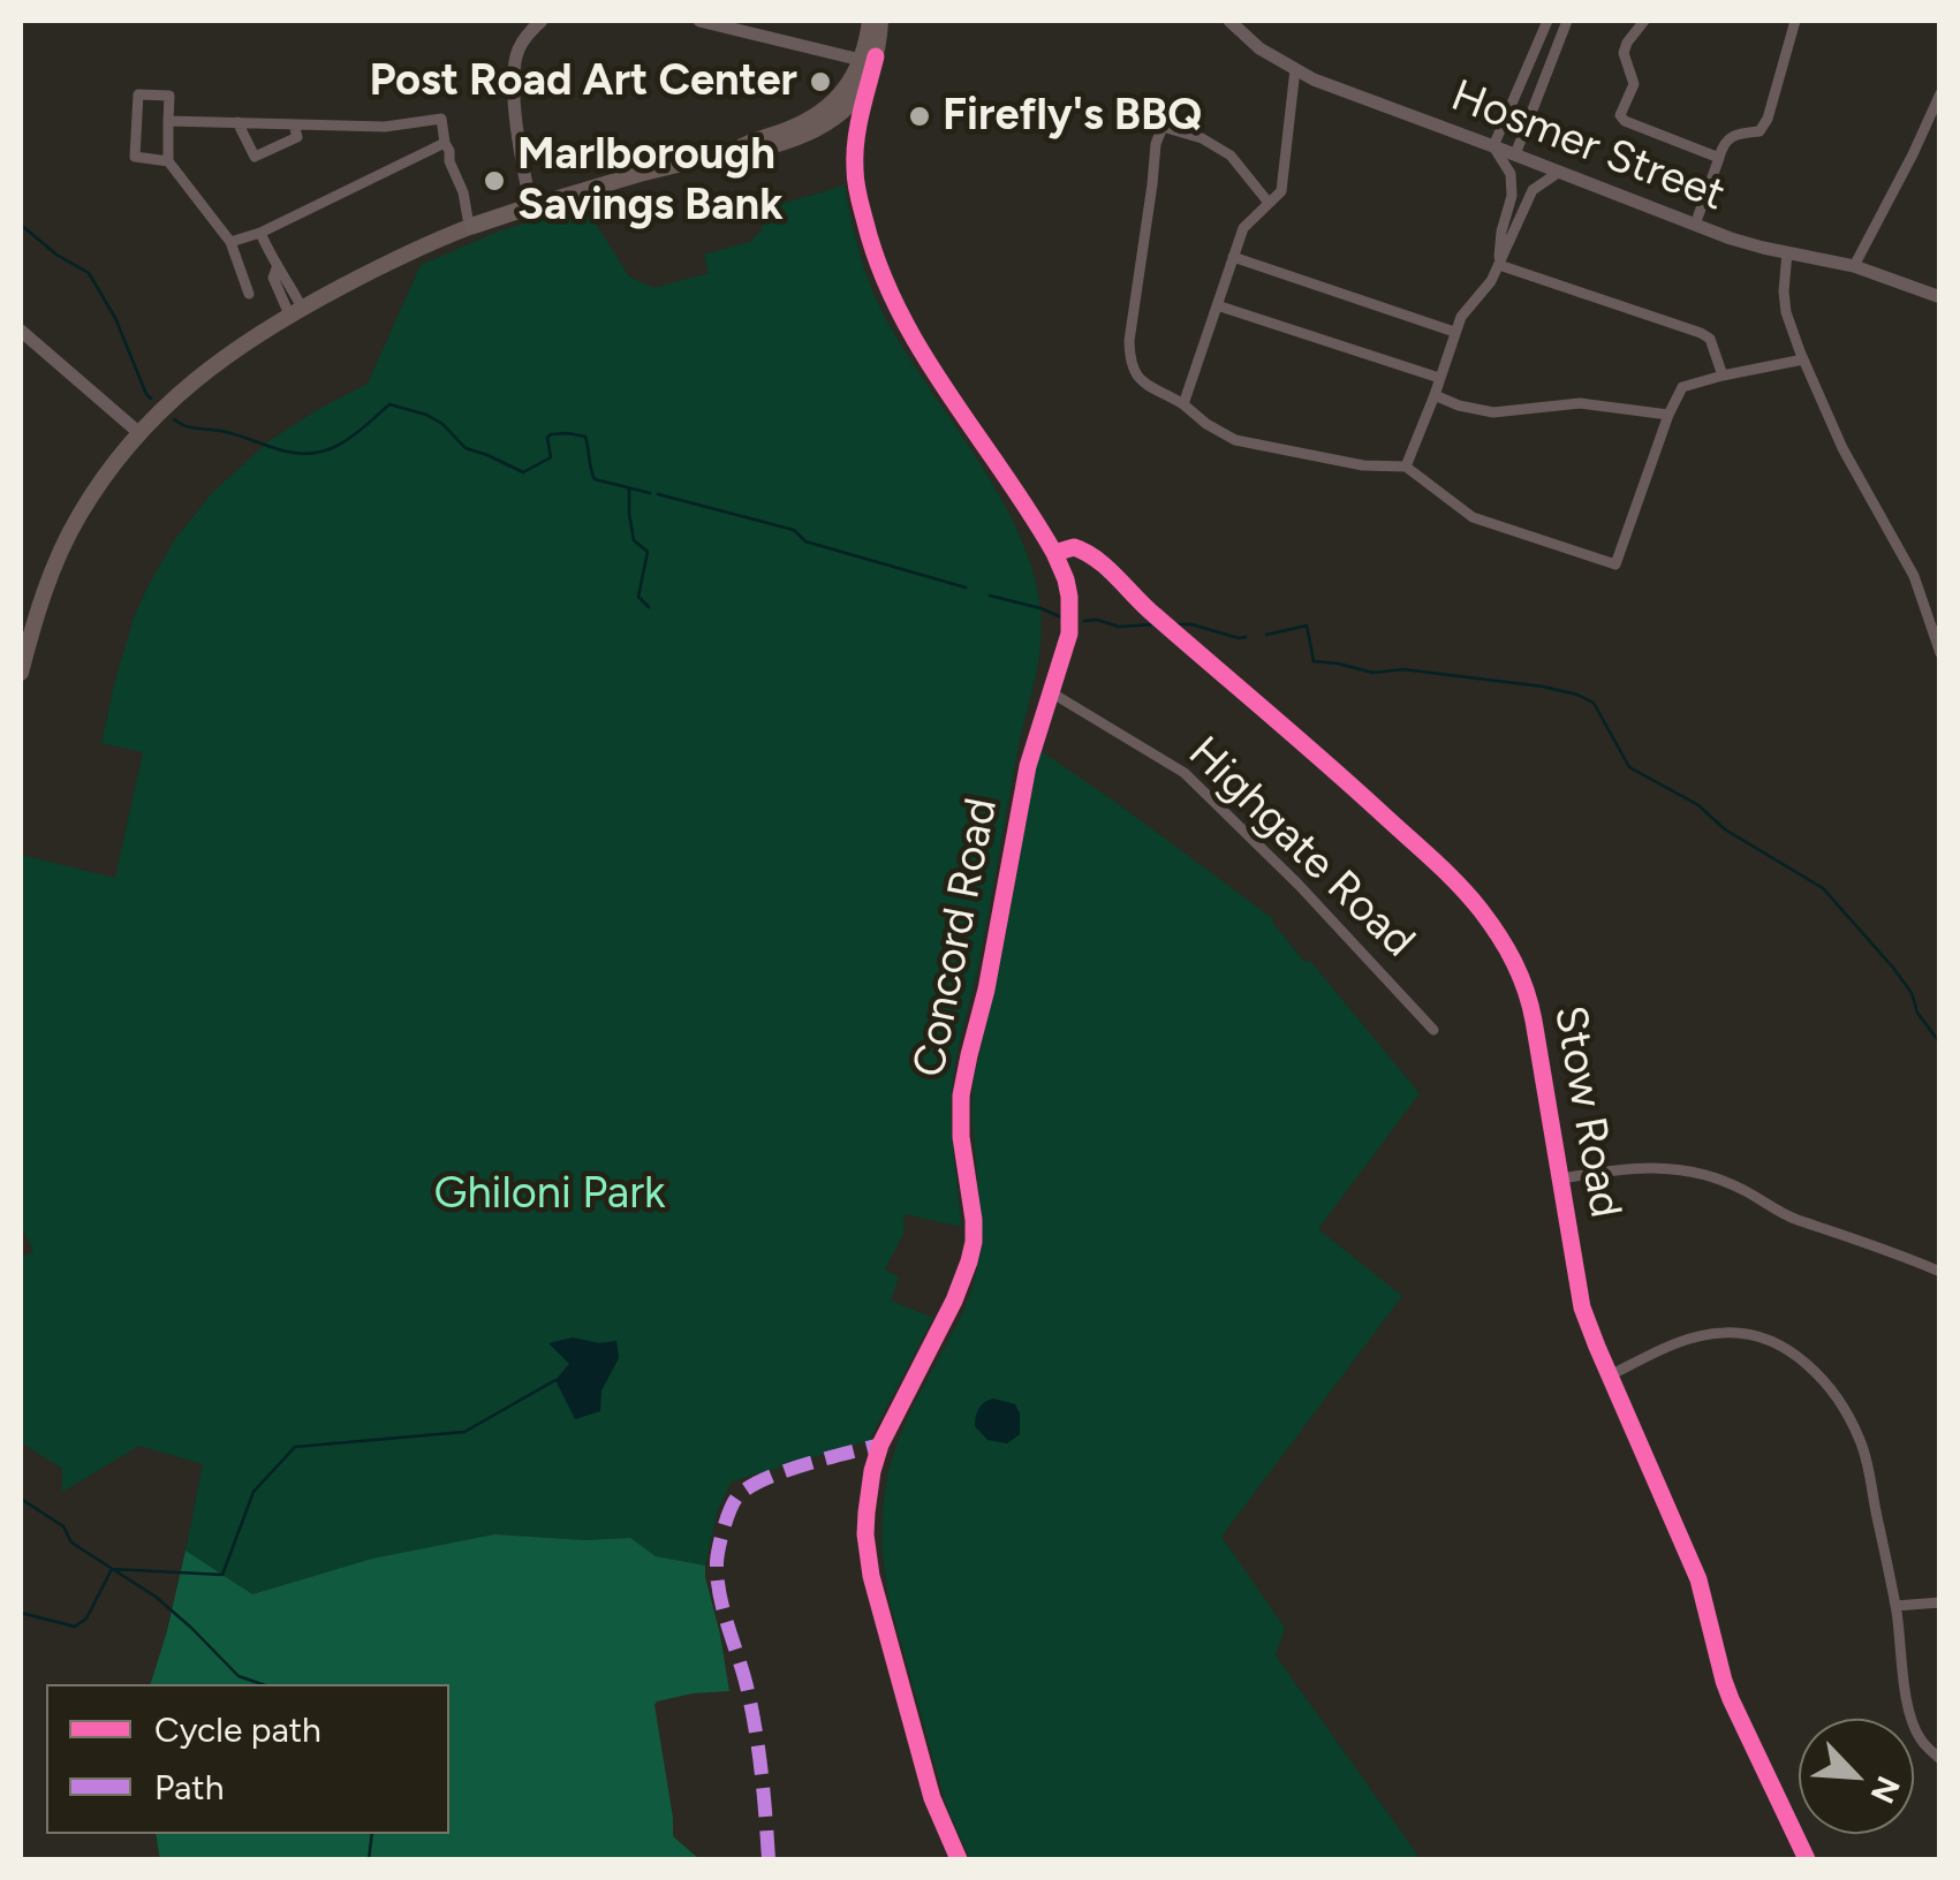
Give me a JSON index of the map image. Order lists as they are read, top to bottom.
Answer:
{
  "streets": {
    "street": [
      "Hosmer Street",
      "Highgate Road",
      "Concord Road",
      "Stow Road"
    ]
  },
  "crossings": [
    ["Highgate Road", "Concord Road"],
    ["Concord Road", "Stow Road"]
  ],
  "parks": ["Ghiloni Park"],
  "places": ["Post Road Art Center", "Firefly's BBQ", "Marlborough Savings Bank"],
  "legend": ["Cycle path", "Path"],
  "north": "bottom right"
}
